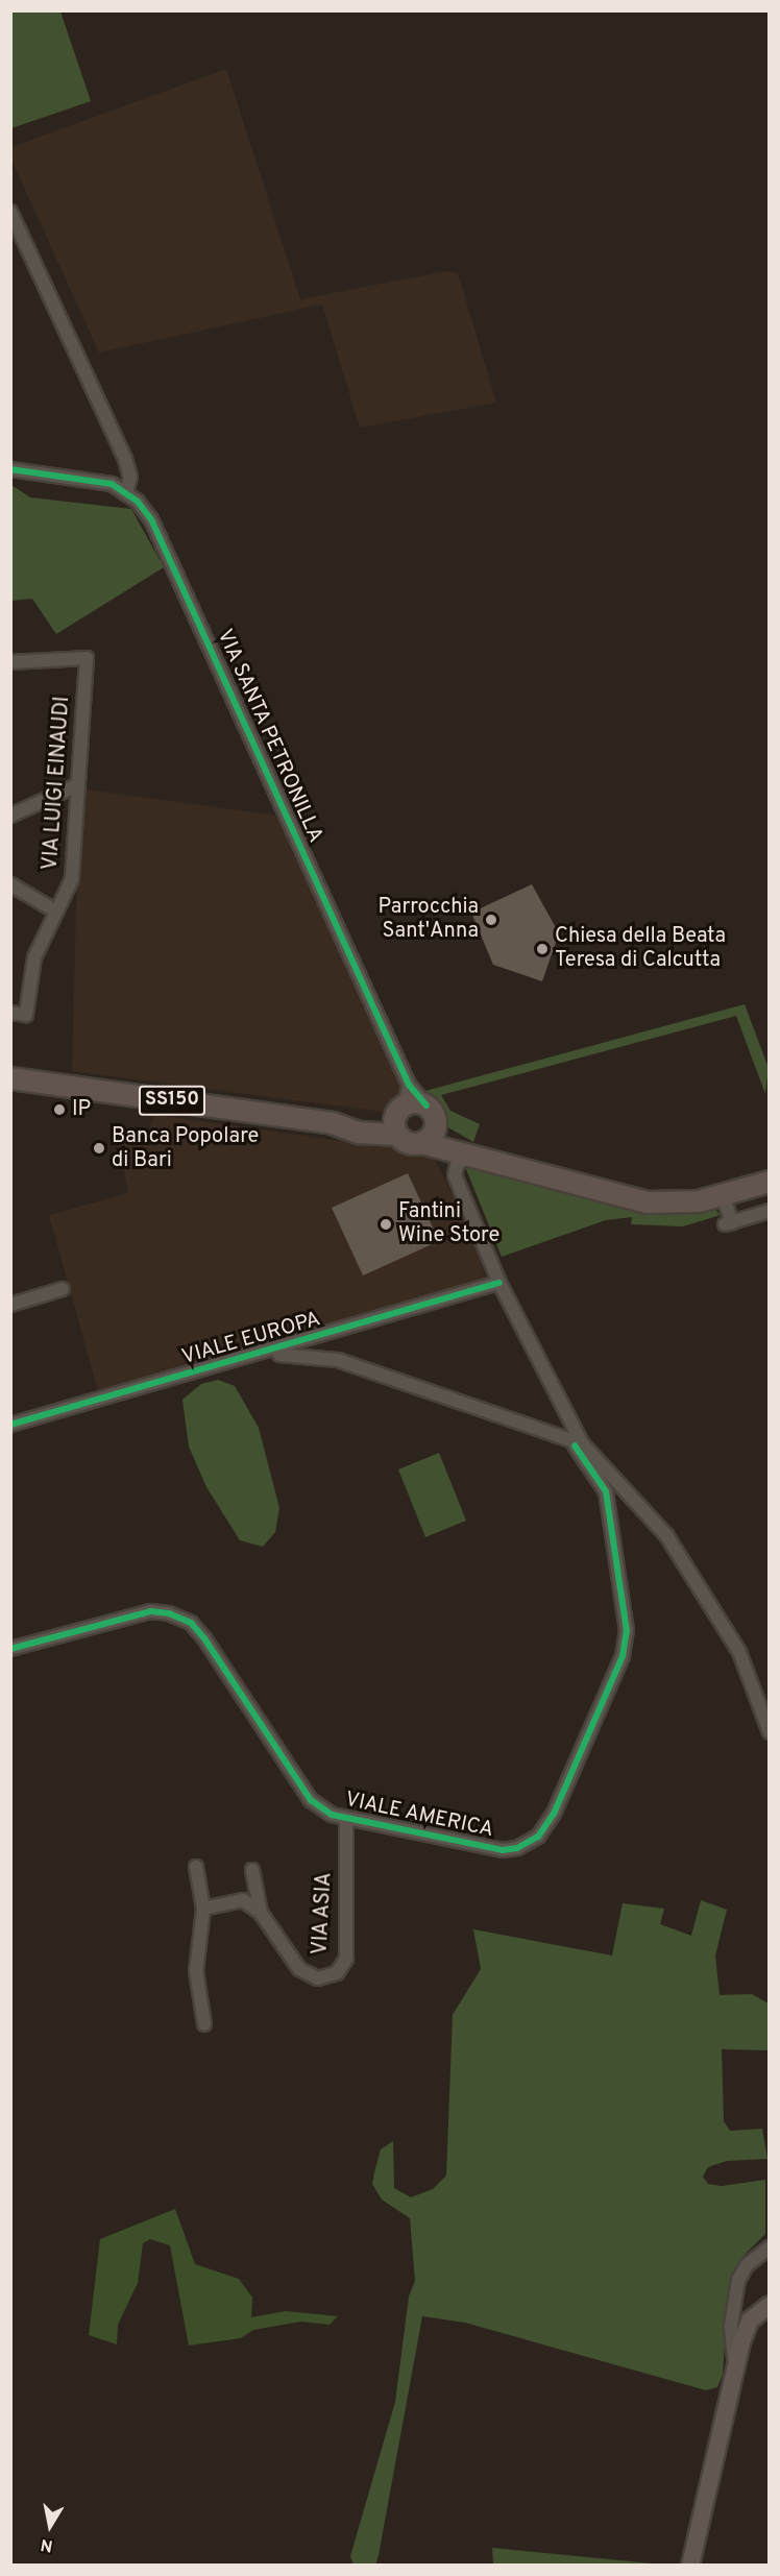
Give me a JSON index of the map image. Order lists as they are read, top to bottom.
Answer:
{
  "streets": {
    "main road": ["SS150"],
    "street": [
      "VIA SANTA PETRONILLA",
      "VIA LUIGI EINAUDI",
      "VIALE EUROPA",
      "VIALE AMERICA",
      "VIA ASIA"
    ]
  },
  "crossings": [
    ["VIA SANTA PETRONILLA", "SS150"],
    ["VIALE AMERICA", "VIA ASIA"]
  ],
  "places": [
    "Parrocchia Sant'Anna",
    "Chiesa della Beata Teresa di Calcutta",
    "IP",
    "Banca Popolare di Bari",
    "Fantini Wine Store"
  ],
  "north": "bottom"
}
